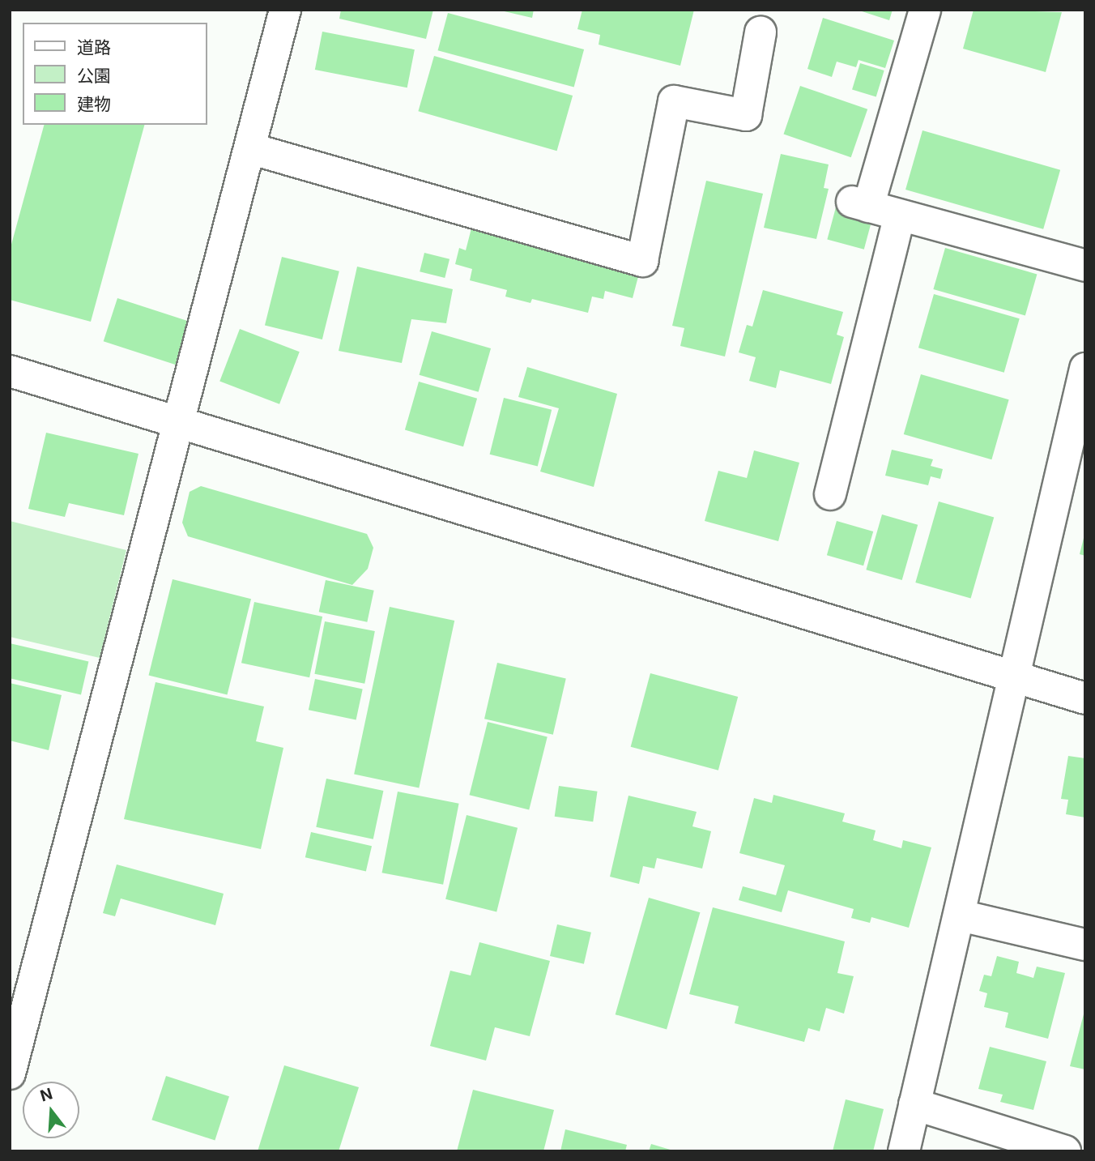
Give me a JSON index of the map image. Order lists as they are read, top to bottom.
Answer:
{
  "legend": ["道路", "公園", "建物"],
  "north": "top"
}
